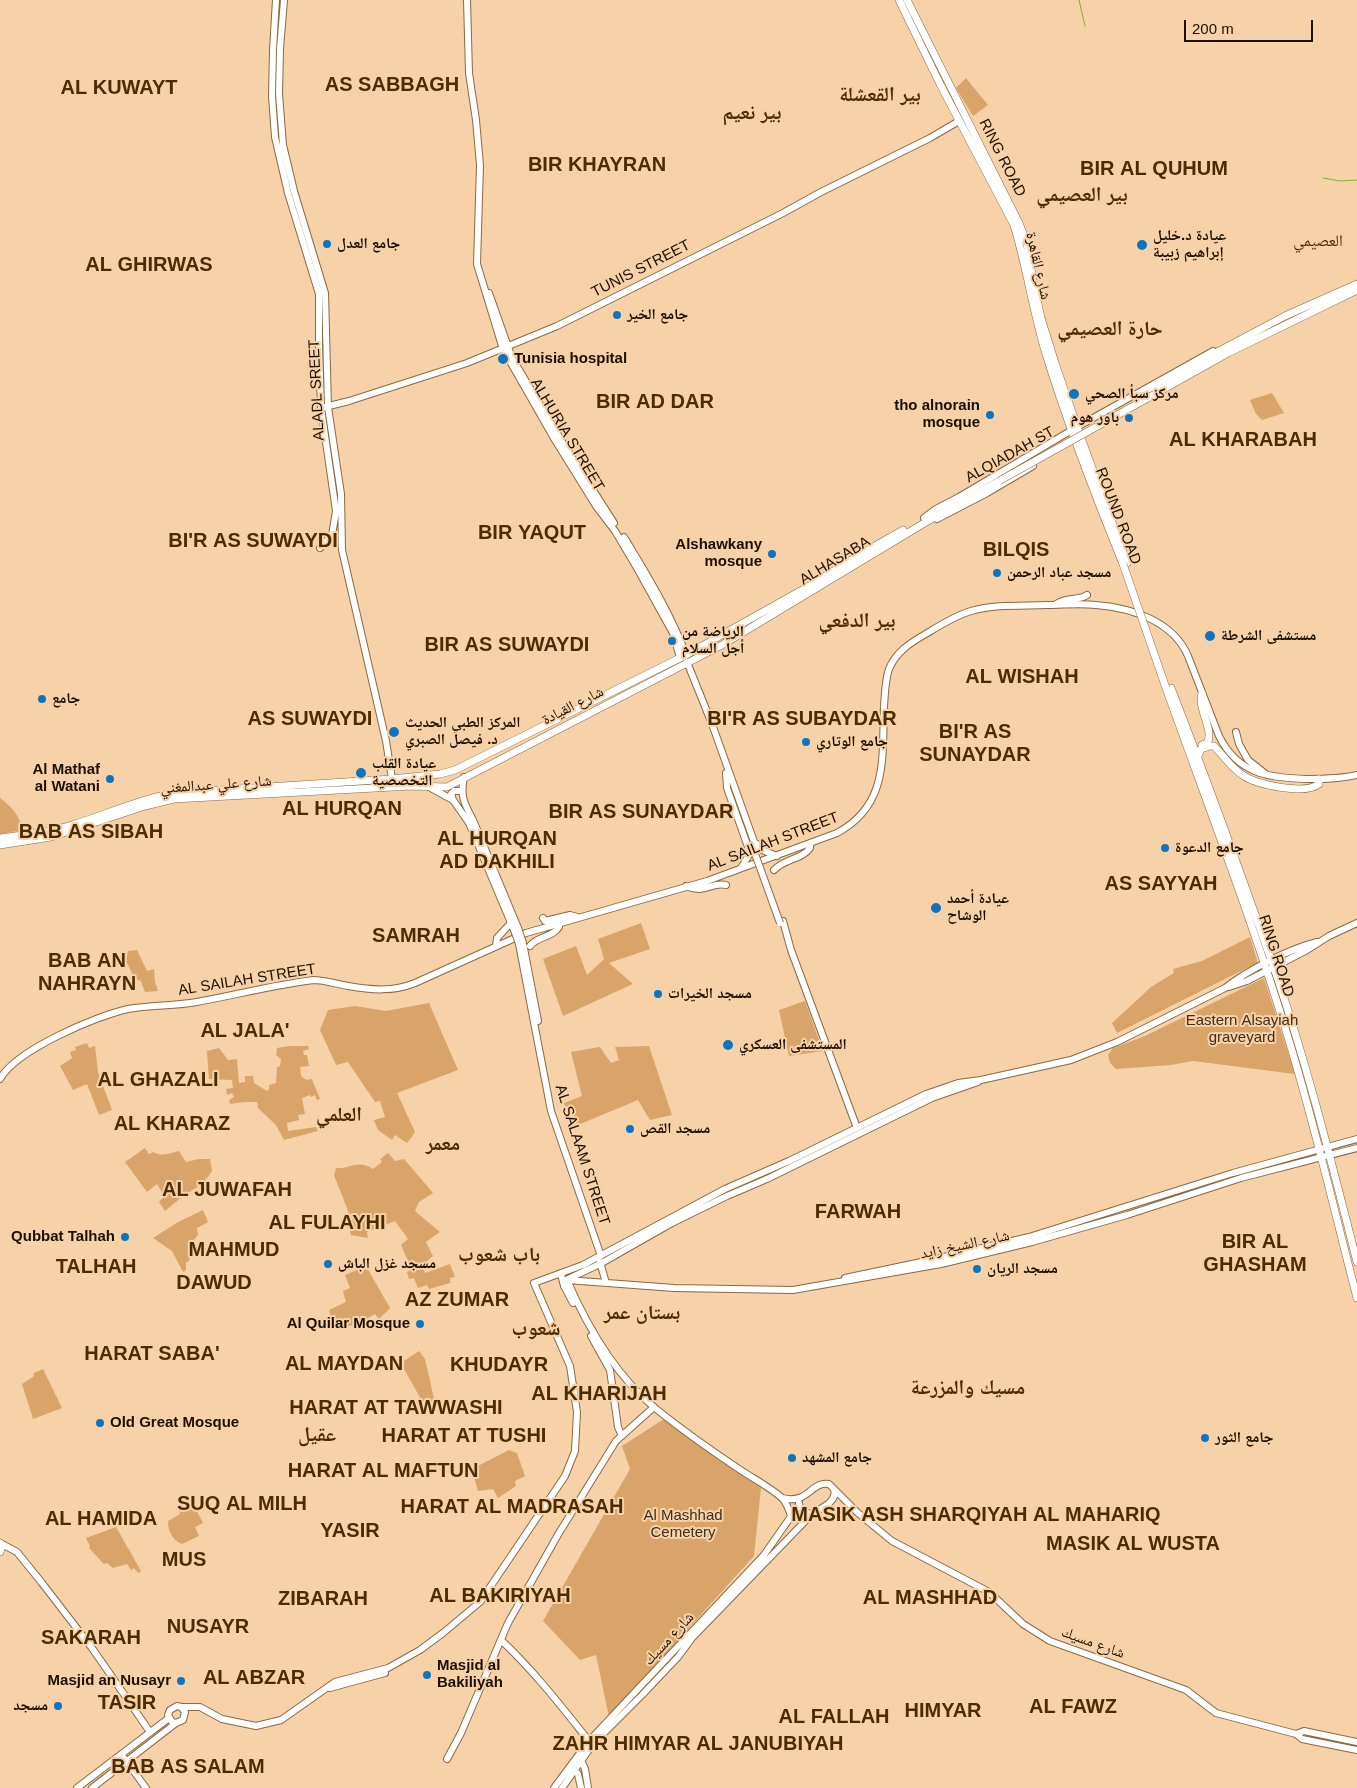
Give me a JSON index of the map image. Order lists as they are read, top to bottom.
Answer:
{
  "streets": {
    "main road": [
      "RING ROAD",
      "شارع القاهرة",
      "ALQIADAH ST",
      "ROUND ROAD",
      "ALHASABA",
      "شارع القيادة",
      "شارع علي عبدالمغني"
    ],
    "street": [
      "TUNIS STREET",
      "ALADL SREET",
      "AL SAILAH STREET",
      "AL SALAAM STREET",
      "شارع الشيخ زايد",
      "شارع مسيك"
    ]
  },
  "crossings": [
    ["RING ROAD", "ROUND ROAD"],
    ["RING ROAD", "شارع الشيخ زايد"],
    ["شارع القاهرة", "TUNIS STREET"],
    ["شارع القاهرة", "ROUND ROAD"],
    ["TUNIS STREET", "ALADL SREET"],
    ["ALADL SREET", "شارع علي عبدالمغني"],
    ["ALQIADAH ST", "ALHASABA"],
    ["ALHASABA", "شارع القيادة"],
    ["شارع القيادة", "شارع علي عبدالمغني"]
  ],
  "districts": [
    "AS SABBAGH",
    "AL KUWAYT",
    "بير القعشلة",
    "بير نعيم",
    "BIR KHAYRAN",
    "BIR AL QUHUM",
    "بير العصيمي",
    "العصيمي",
    "AL GHIRWAS",
    "حارة العصيمي",
    "BIR AD DAR",
    "AL KHARABAH",
    "BIR YAQUT",
    "BI'R AS SUWAYDI",
    "BILQIS",
    "بير الدفعي",
    "BIR AS SUWAYDI",
    "AL WISHAH",
    "AS SUWAYDI",
    "BI'R AS SUBAYDAR",
    "BI'R AS SUNAYDAR",
    "AL HURQAN",
    "BIR AS SUNAYDAR",
    "BAB AS SIBAH",
    "AL HURQAN AD DAKHILI",
    "AS SAYYAH",
    "SAMRAH",
    "BAB AN NAHRAYN",
    "AL JALA'",
    "AL GHAZALI",
    "العلمي",
    "AL KHARAZ",
    "معمر",
    "AL JUWAFAH",
    "FARWAH",
    "AL FULAYHI",
    "BIR AL GHASHAM",
    "MAHMUD",
    "باب شعوب",
    "TALHAH",
    "DAWUD",
    "AZ ZUMAR",
    "بستان عمر",
    "شعوب",
    "HARAT SABA'",
    "AL MAYDAN",
    "KHUDAYR",
    "مسيك والمزرعة",
    "AL KHARIJAH",
    "HARAT AT TAWWASHI",
    "عقيل",
    "HARAT AT TUSHI",
    "HARAT AL MAFTUN",
    "SUQ AL MILH",
    "HARAT AL MADRASAH",
    "MASIK ASH SHARQIYAH AL MAHARIQ",
    "AL HAMIDA",
    "YASIR",
    "MASIK AL WUSTA",
    "MUS",
    "AL BAKIRIYAH",
    "AL MASHHAD",
    "ZIBARAH",
    "NUSAYR",
    "SAKARAH",
    "AL ABZAR",
    "TASIR",
    "AL FAWZ",
    "HIMYAR",
    "AL FALLAH",
    "ZAHR HIMYAR AL JANUBIYAH",
    "BAB AS SALAM"
  ],
  "parks": ["Eastern Alsayiah graveyard", "Al Mashhad Cemetery"],
  "places": [
    "جامع العدل",
    "عيادة د.خليل إبراهيم زبيبة",
    "جامع الخير",
    "Tunisia hospital",
    "مركز سبأ الصحي",
    "tho alnorain mosque",
    "باور هوم",
    "Alshawkany mosque",
    "مسجد عباد الرحمن",
    "مستشفى الشرطة",
    "الرياضة من أجل السلام",
    "جامع",
    "المركز الطبي الحديث د. فيصل الصبري",
    "جامع الوتاري",
    "عيادة القلب التخصصية",
    "Al Mathaf al Watani",
    "جامع الدعوة",
    "عيادة أحمد الوشاح",
    "مسجد الخيرات",
    "المستشفى العسكري",
    "مسجد القص",
    "Qubbat Talhah",
    "مسجد غزل الباش",
    "مسجد الريان",
    "Al Quilar Mosque",
    "Old Great Mosque",
    "جامع الثور",
    "جامع المشهد",
    "Masjid al Bakiliyah",
    "Masjid an Nusayr",
    "مسجد"
  ],
  "scale_bar": "200 m"
}
